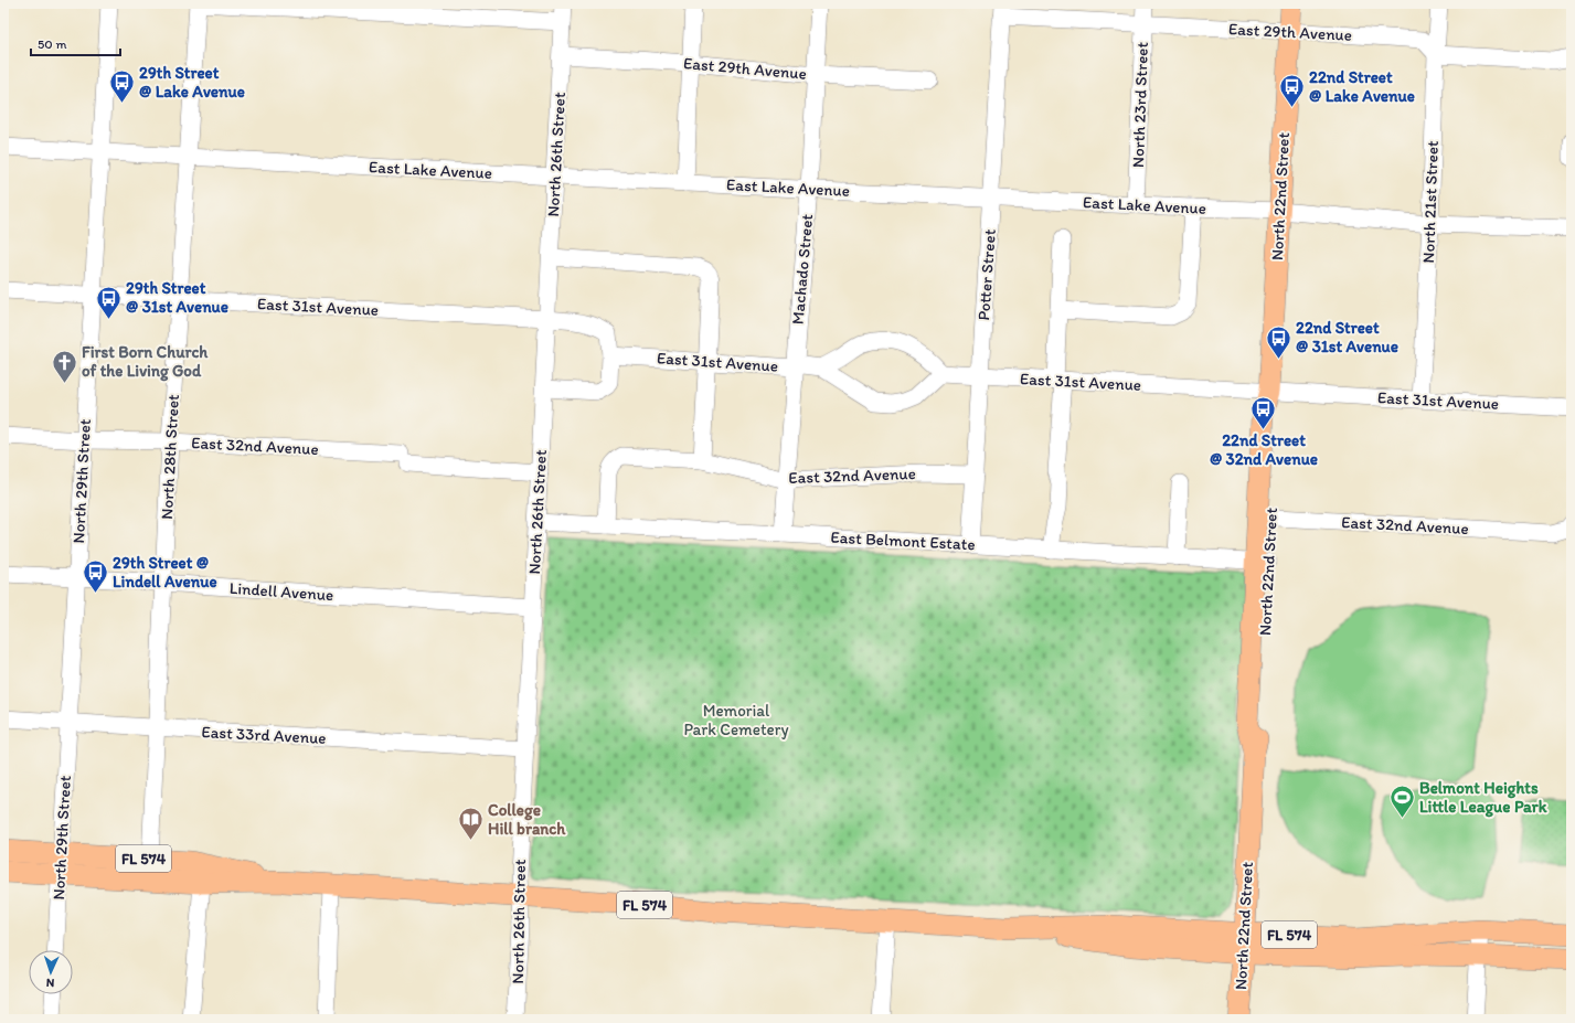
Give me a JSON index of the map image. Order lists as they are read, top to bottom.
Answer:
{
  "streets": {
    "main road": ["North 22nd Street", "FL 574"],
    "street": [
      "East 29th Avenue",
      "North 23rd Street",
      "North 26th Street",
      "East Lake Avenue",
      "North 21st Street",
      "Machado Street",
      "Potter Street",
      "East 31st Avenue",
      "East 32nd Avenue",
      "North 28th Street",
      "North 29th Street",
      "East Belmont Estate",
      "Lindell Avenue",
      "East 33rd Avenue"
    ]
  },
  "crossings": [
    ["East 29th Avenue", "North 23rd Street"],
    ["East 29th Avenue", "North 26th Street"],
    ["East 29th Avenue", "North 22nd Street"],
    ["East 29th Avenue", "North 21st Street"],
    ["East 29th Avenue", "Machado Street"],
    ["East 29th Avenue", "Potter Street"],
    ["North 23rd Street", "East Lake Avenue"],
    ["North 26th Street", "East Lake Avenue"],
    ["North 26th Street", "East 31st Avenue"],
    ["North 26th Street", "East 32nd Avenue"],
    ["North 26th Street", "East Belmont Estate"],
    ["North 26th Street", "Lindell Avenue"],
    ["North 26th Street", "East 33rd Avenue"],
    ["North 26th Street", "FL 574"],
    ["East Lake Avenue", "North 22nd Street"],
    ["East Lake Avenue", "North 21st Street"],
    ["East Lake Avenue", "Machado Street"],
    ["East Lake Avenue", "Potter Street"],
    ["East Lake Avenue", "North 28th Street"],
    ["East Lake Avenue", "North 29th Street"],
    ["North 22nd Street", "East 31st Avenue"],
    ["North 22nd Street", "East 32nd Avenue"],
    ["North 22nd Street", "East Belmont Estate"],
    ["North 22nd Street", "FL 574"],
    ["North 21st Street", "East 31st Avenue"],
    ["Machado Street", "East 31st Avenue"],
    ["Machado Street", "East 32nd Avenue"],
    ["Machado Street", "East Belmont Estate"],
    ["Potter Street", "East 31st Avenue"],
    ["Potter Street", "East 32nd Avenue"],
    ["Potter Street", "East Belmont Estate"],
    ["East 31st Avenue", "North 28th Street"],
    ["East 31st Avenue", "North 29th Street"],
    ["East 32nd Avenue", "North 28th Street"],
    ["East 32nd Avenue", "North 29th Street"],
    ["East 32nd Avenue", "East Belmont Estate"],
    ["North 28th Street", "Lindell Avenue"],
    ["North 28th Street", "East 33rd Avenue"],
    ["North 28th Street", "FL 574"],
    ["North 29th Street", "Lindell Avenue"],
    ["North 29th Street", "East 33rd Avenue"],
    ["North 29th Street", "FL 574"]
  ],
  "parks": ["Memorial Park Cemetery"],
  "places": {
    "bus stop": [
      "29th Street @ Lake Avenue",
      "22nd Street @ Lake Avenue",
      "29th Street @ 31st Avenue",
      "22nd Street @ 31st Avenue",
      "22nd Street @ 32nd Avenue",
      "29th Street @ Lindell Avenue"
    ],
    "church": ["First Born Church of the Living God"],
    "sports": ["Belmont Heights Little League Park"],
    "library": ["College Hill branch"]
  },
  "scale_bar": "50 m",
  "north": "bottom"
}
